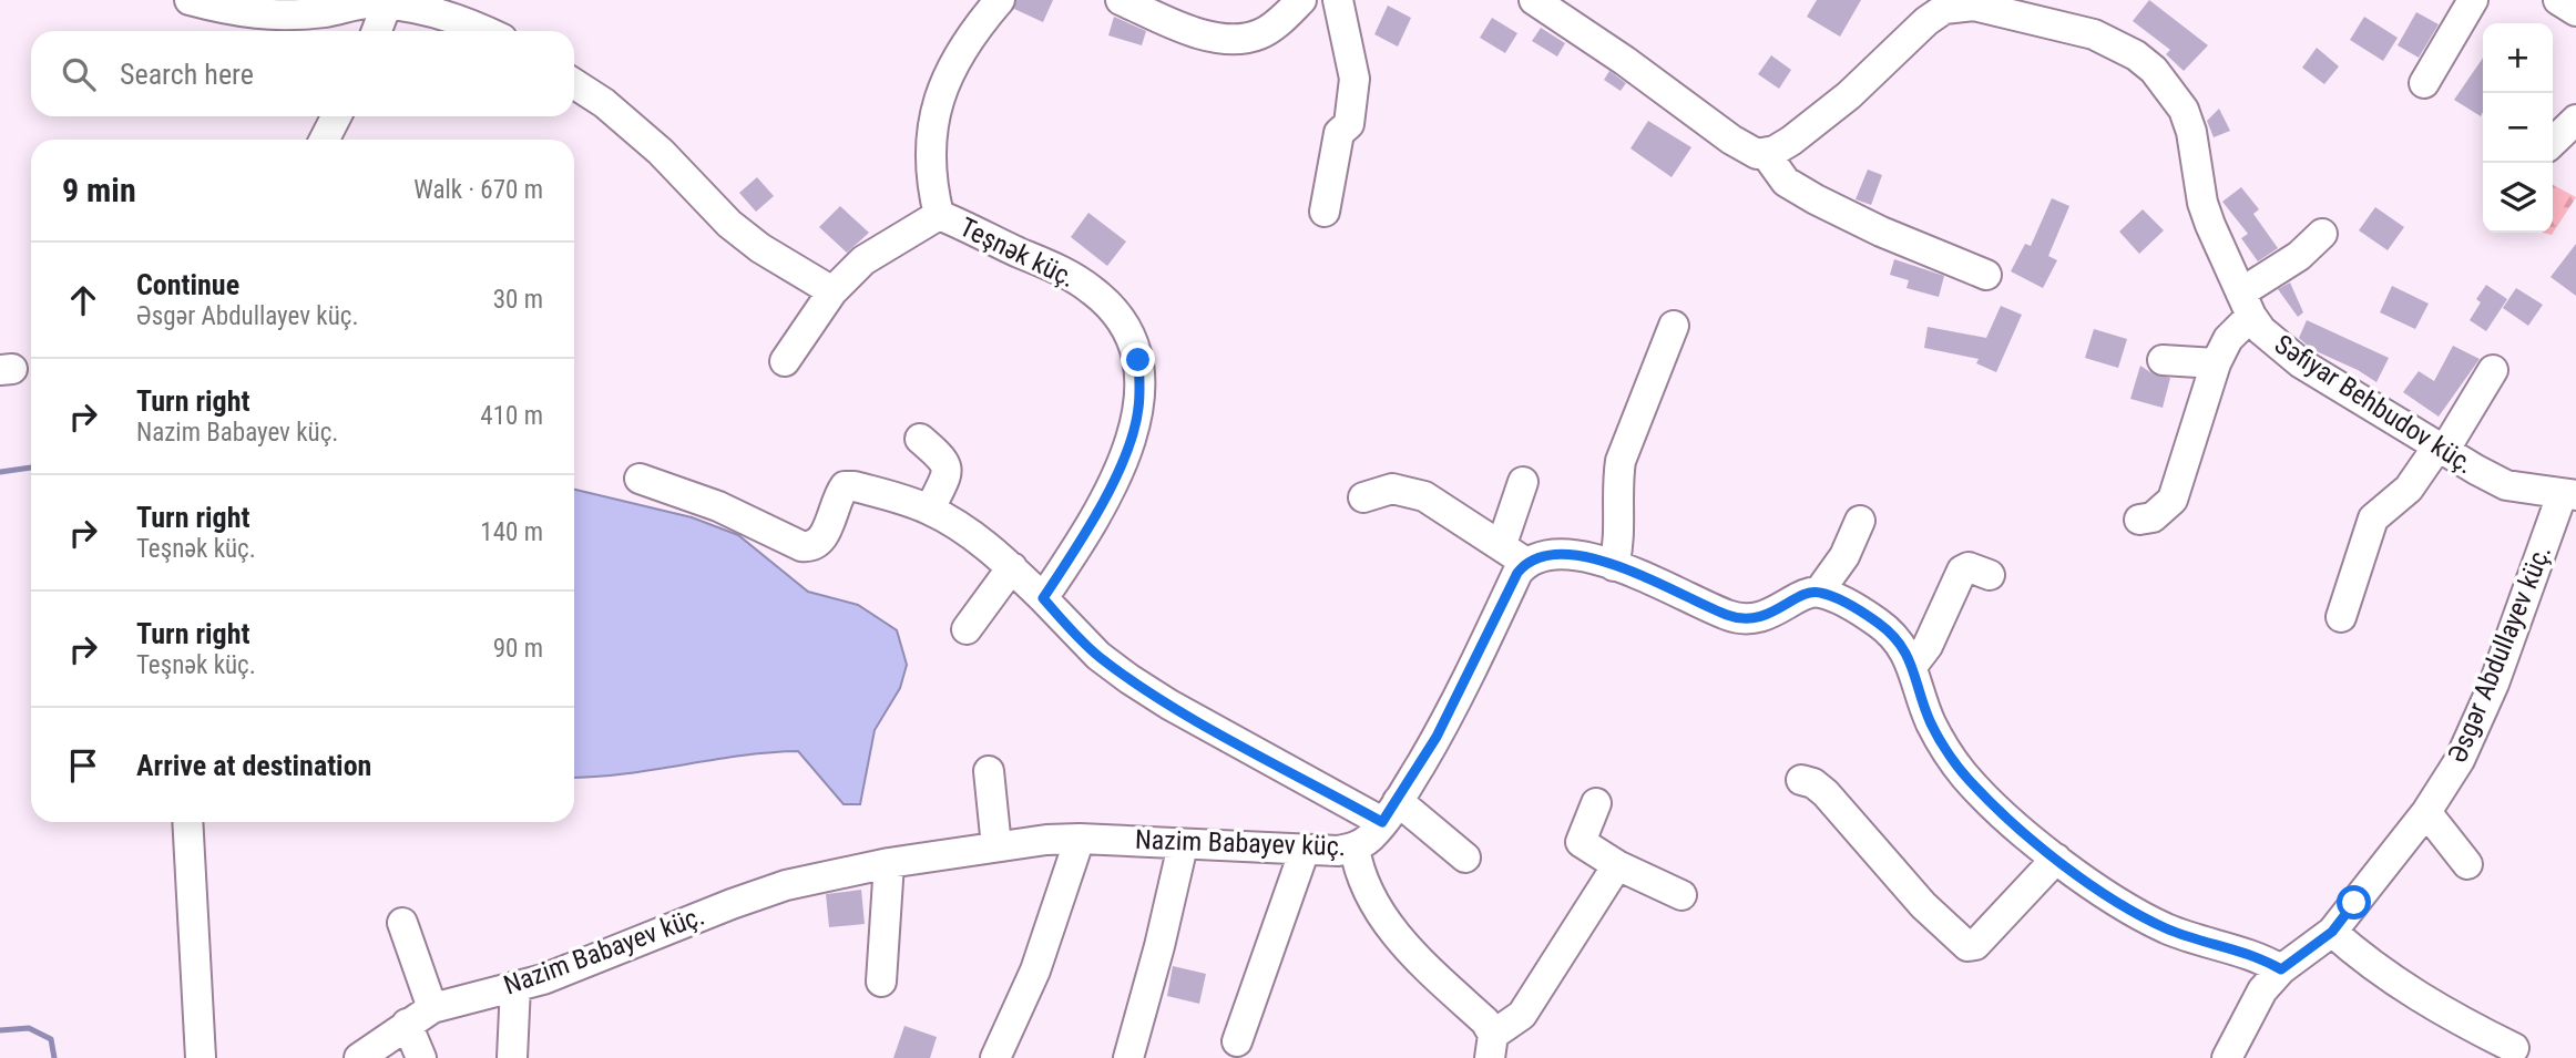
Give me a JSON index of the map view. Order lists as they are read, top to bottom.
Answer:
{
  "streets": {
    "street": [
      "Teşnək küç.",
      "Səfiyar Behbudov küç.",
      "Əsgər Abdullayev küç.",
      "Nazim Babayev küç."
    ]
  },
  "crossings": [
    ["Səfiyar Behbudov küç.", "Əsgər Abdullayev küç."]
  ],
  "page": {
    "map_buttons": ["+", "−"],
    "search": "Search here",
    "heading": ["9 min", "Walk · 670 m"],
    "list": [
      ["Continue", "Əsgər Abdullayev küç.", "30 m"],
      ["Turn right", "Nazim Babayev küç.", "410 m"],
      ["Turn right", "Teşnək küç.", "140 m"],
      ["Turn right", "Teşnək küç.", "90 m"],
      "Arrive at destination"
    ]
  }
}
